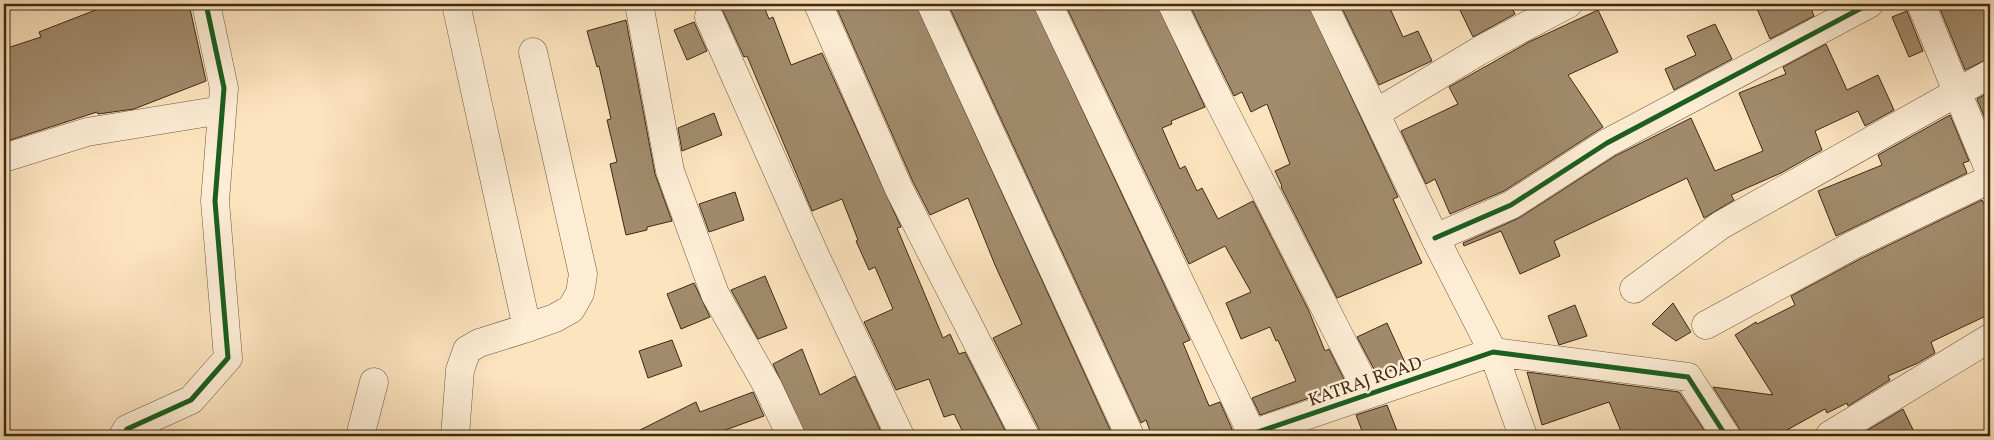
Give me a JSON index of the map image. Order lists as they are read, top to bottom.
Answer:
{
  "streets": {
    "street": ["KATRAJ ROAD"]
  }
}
